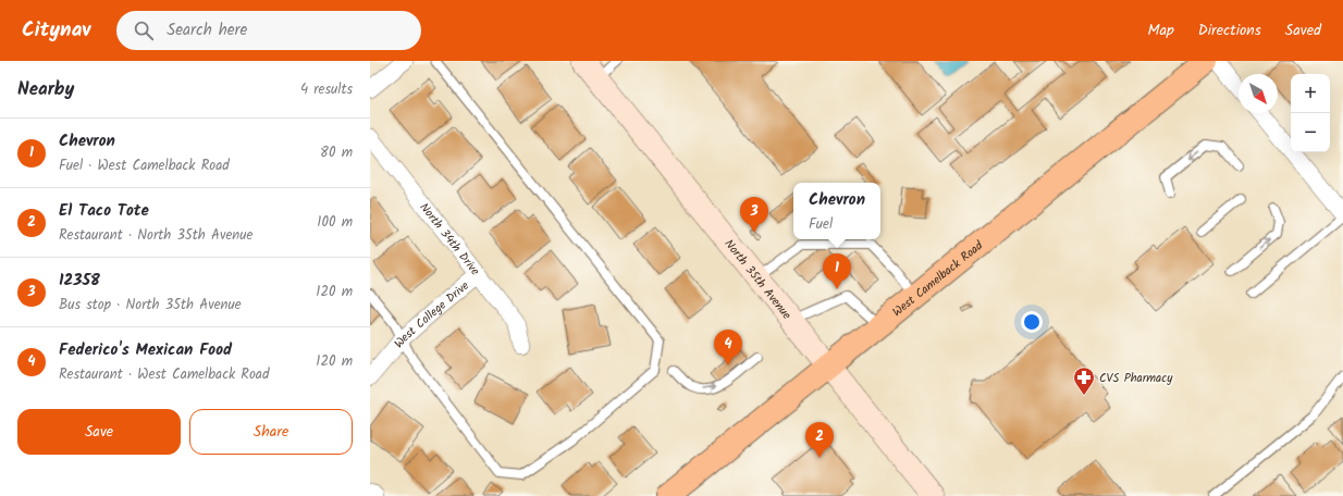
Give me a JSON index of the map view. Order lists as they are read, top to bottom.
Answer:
{
  "streets": {
    "main road": ["North 35th Avenue", "West Camelback Road"],
    "street": ["North 34th Drive", "West College Drive"]
  },
  "crossings": [
    ["North 34th Drive", "West College Drive"],
    ["North 35th Avenue", "West Camelback Road"]
  ],
  "places": {
    "pharmacy": ["CVS Pharmacy"]
  },
  "north": "bottom right",
  "page": {
    "header": "Citynav",
    "search": "Search here",
    "nav": ["Map", "Directions", "Saved"],
    "heading": ["Nearby", "4 results"],
    "map_buttons": ["+", "−"],
    "list": [
      {
        "mark": "1",
        "name": "Chevron",
        "note": "Fuel · West Camelback Road",
        "value": "80 m"
      },
      {
        "mark": "2",
        "name": "El Taco Tote",
        "note": "Restaurant · North 35th Avenue",
        "value": "100 m"
      },
      {
        "mark": "3",
        "name": "12358",
        "note": "Bus stop · North 35th Avenue",
        "value": "120 m"
      },
      {
        "mark": "4",
        "name": "Federico's Mexican Food",
        "note": "Restaurant · West Camelback Road",
        "value": "120 m"
      }
    ],
    "popup": ["Chevron", "Fuel"],
    "pins": [
      "3",
      "1",
      "4",
      "2"
    ],
    "buttons": ["Save", "Share"]
  }
}
